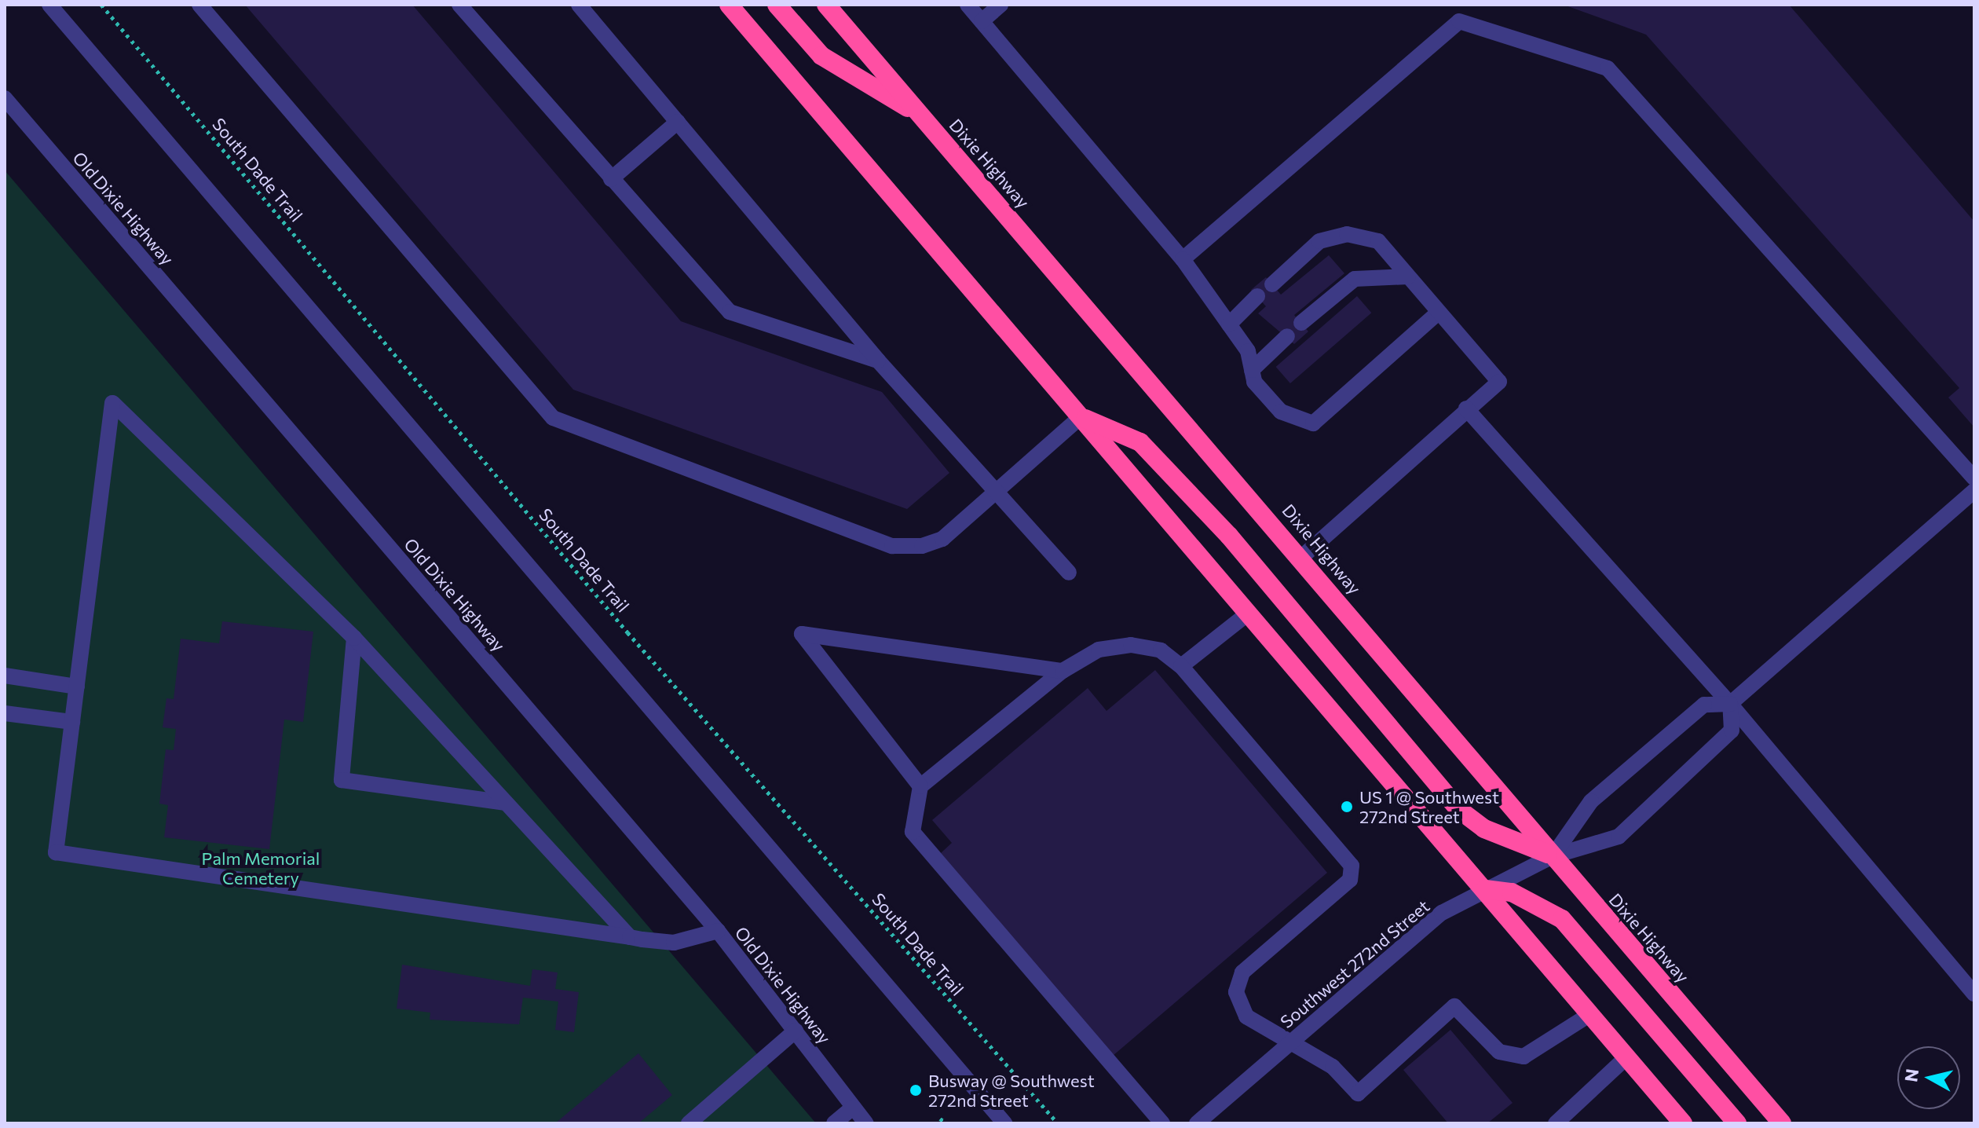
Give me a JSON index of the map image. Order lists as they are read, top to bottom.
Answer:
{
  "streets": {
    "highway": ["Dixie Highway"],
    "street": ["Old Dixie Highway", "Southwest 272nd Street"],
    "path": ["South Dade Trail"]
  },
  "crossings": [
    ["Dixie Highway", "Southwest 272nd Street"]
  ],
  "parks": ["Palm Memorial Cemetery"],
  "places": ["US 1 @ Southwest 272nd Street", "Busway @ Southwest 272nd Street"],
  "north": "left"
}
